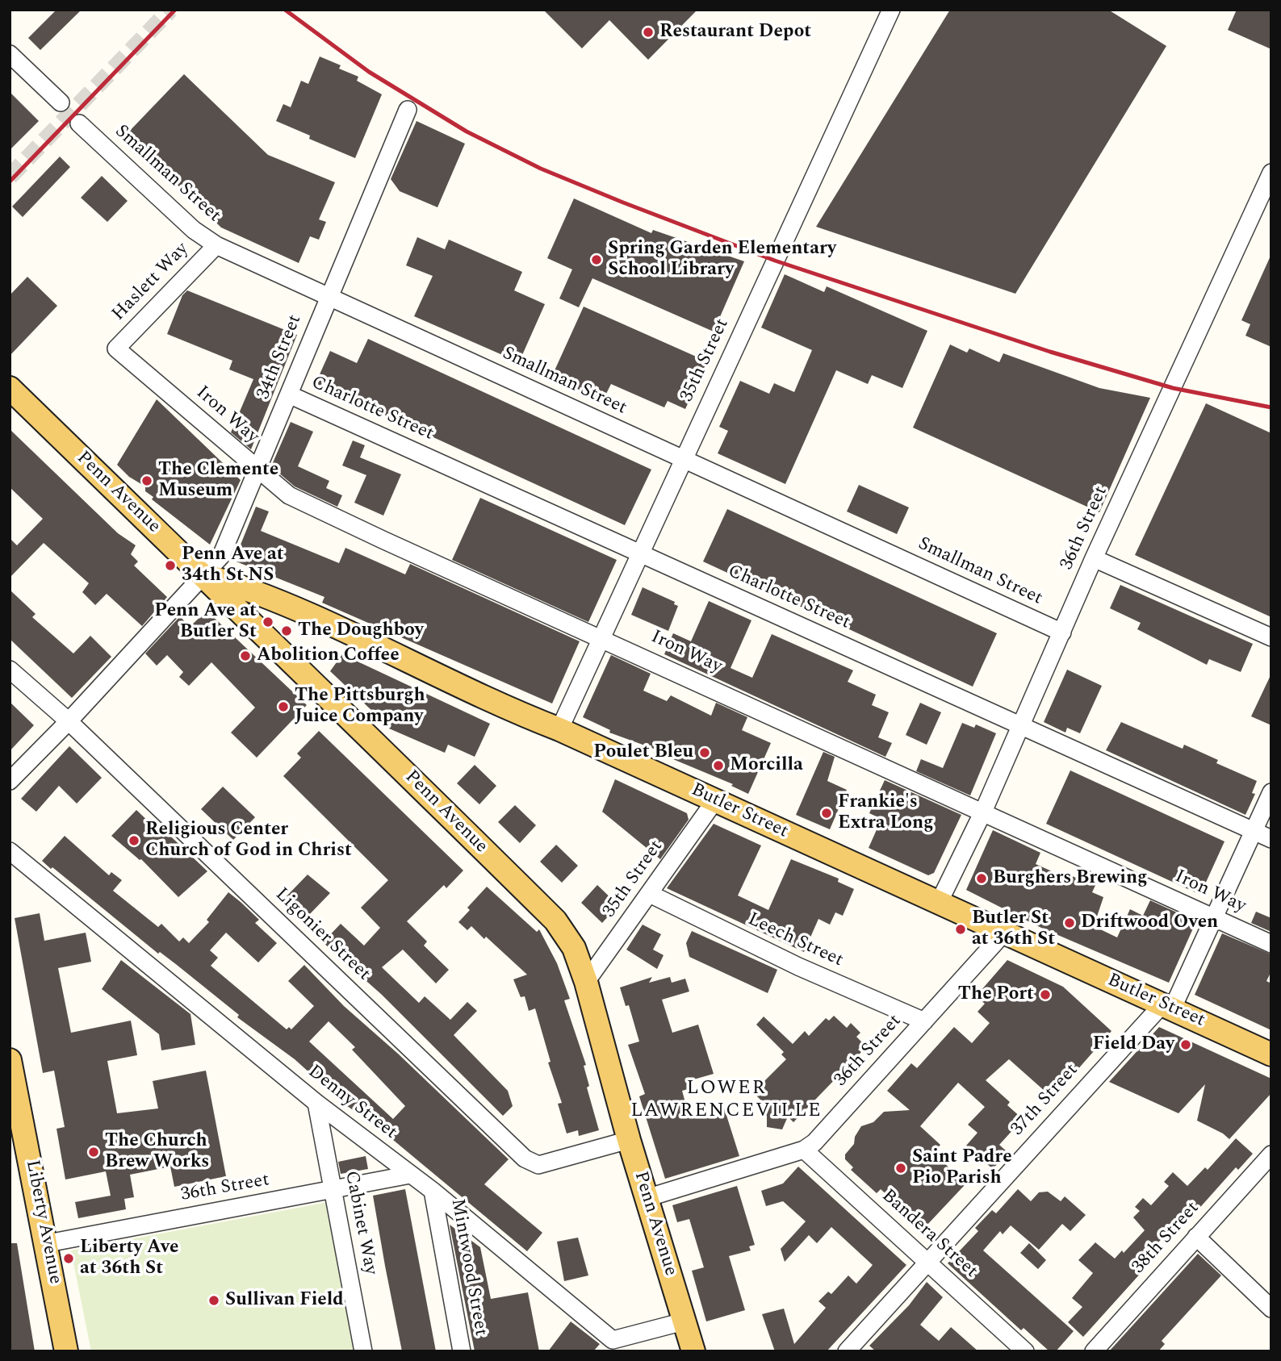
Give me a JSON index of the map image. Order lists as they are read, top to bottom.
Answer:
{
  "streets": {
    "main road": ["Penn Avenue", "Butler Street", "Liberty Avenue"],
    "street": [
      "Smallman Street",
      "Haslett Way",
      "34th Street",
      "35th Street",
      "Charlotte Street",
      "Iron Way",
      "36th Street",
      "Ligonier Street",
      "Leech Street",
      "37th Street",
      "Denny Street",
      "Cabinet Way",
      "Bandera Street",
      "38th Street",
      "Mintwood Street"
    ]
  },
  "crossings": [
    ["Smallman Street", "Haslett Way"],
    ["Smallman Street", "34th Street"],
    ["Smallman Street", "35th Street"],
    ["Smallman Street", "36th Street"],
    ["Haslett Way", "Iron Way"],
    ["34th Street", "Charlotte Street"],
    ["34th Street", "Iron Way"],
    ["34th Street", "Penn Avenue"],
    ["34th Street", "Butler Street"],
    ["34th Street", "Ligonier Street"],
    ["35th Street", "Charlotte Street"],
    ["35th Street", "Iron Way"],
    ["35th Street", "Penn Avenue"],
    ["35th Street", "Butler Street"],
    ["35th Street", "Leech Street"],
    ["Charlotte Street", "36th Street"],
    ["Charlotte Street", "37th Street"],
    ["Iron Way", "36th Street"],
    ["Iron Way", "37th Street"],
    ["Penn Avenue", "36th Street"],
    ["Penn Avenue", "Butler Street"],
    ["Penn Avenue", "Ligonier Street"],
    ["Penn Avenue", "Denny Street"],
    ["36th Street", "Butler Street"],
    ["36th Street", "Leech Street"],
    ["36th Street", "Denny Street"],
    ["36th Street", "Liberty Avenue"],
    ["36th Street", "Cabinet Way"],
    ["36th Street", "Bandera Street"],
    ["Butler Street", "37th Street"],
    ["37th Street", "Bandera Street"],
    ["Denny Street", "Cabinet Way"],
    ["Denny Street", "Mintwood Street"]
  ],
  "districts": ["LOWER LAWRENCEVILLE"],
  "places": [
    "Restaurant Depot",
    "Spring Garden Elementary School Library",
    "The Clemente Museum",
    "Penn Ave at 34th St NS",
    "Penn Ave at Butler St",
    "The Doughboy",
    "Abolition Coffee",
    "The Pittsburgh Juice Company",
    "Poulet Bleu",
    "Morcilla",
    "Frankie's Extra Long",
    "Religious Center Church of God in Christ",
    "Burghers Brewing",
    "Driftwood Oven",
    "Butler St at 36th St",
    "The Port",
    "Field Day",
    "The Church Brew Works",
    "Saint Padre Pio Parish",
    "Liberty Ave at 36th St",
    "Sullivan Field"
  ]
}
